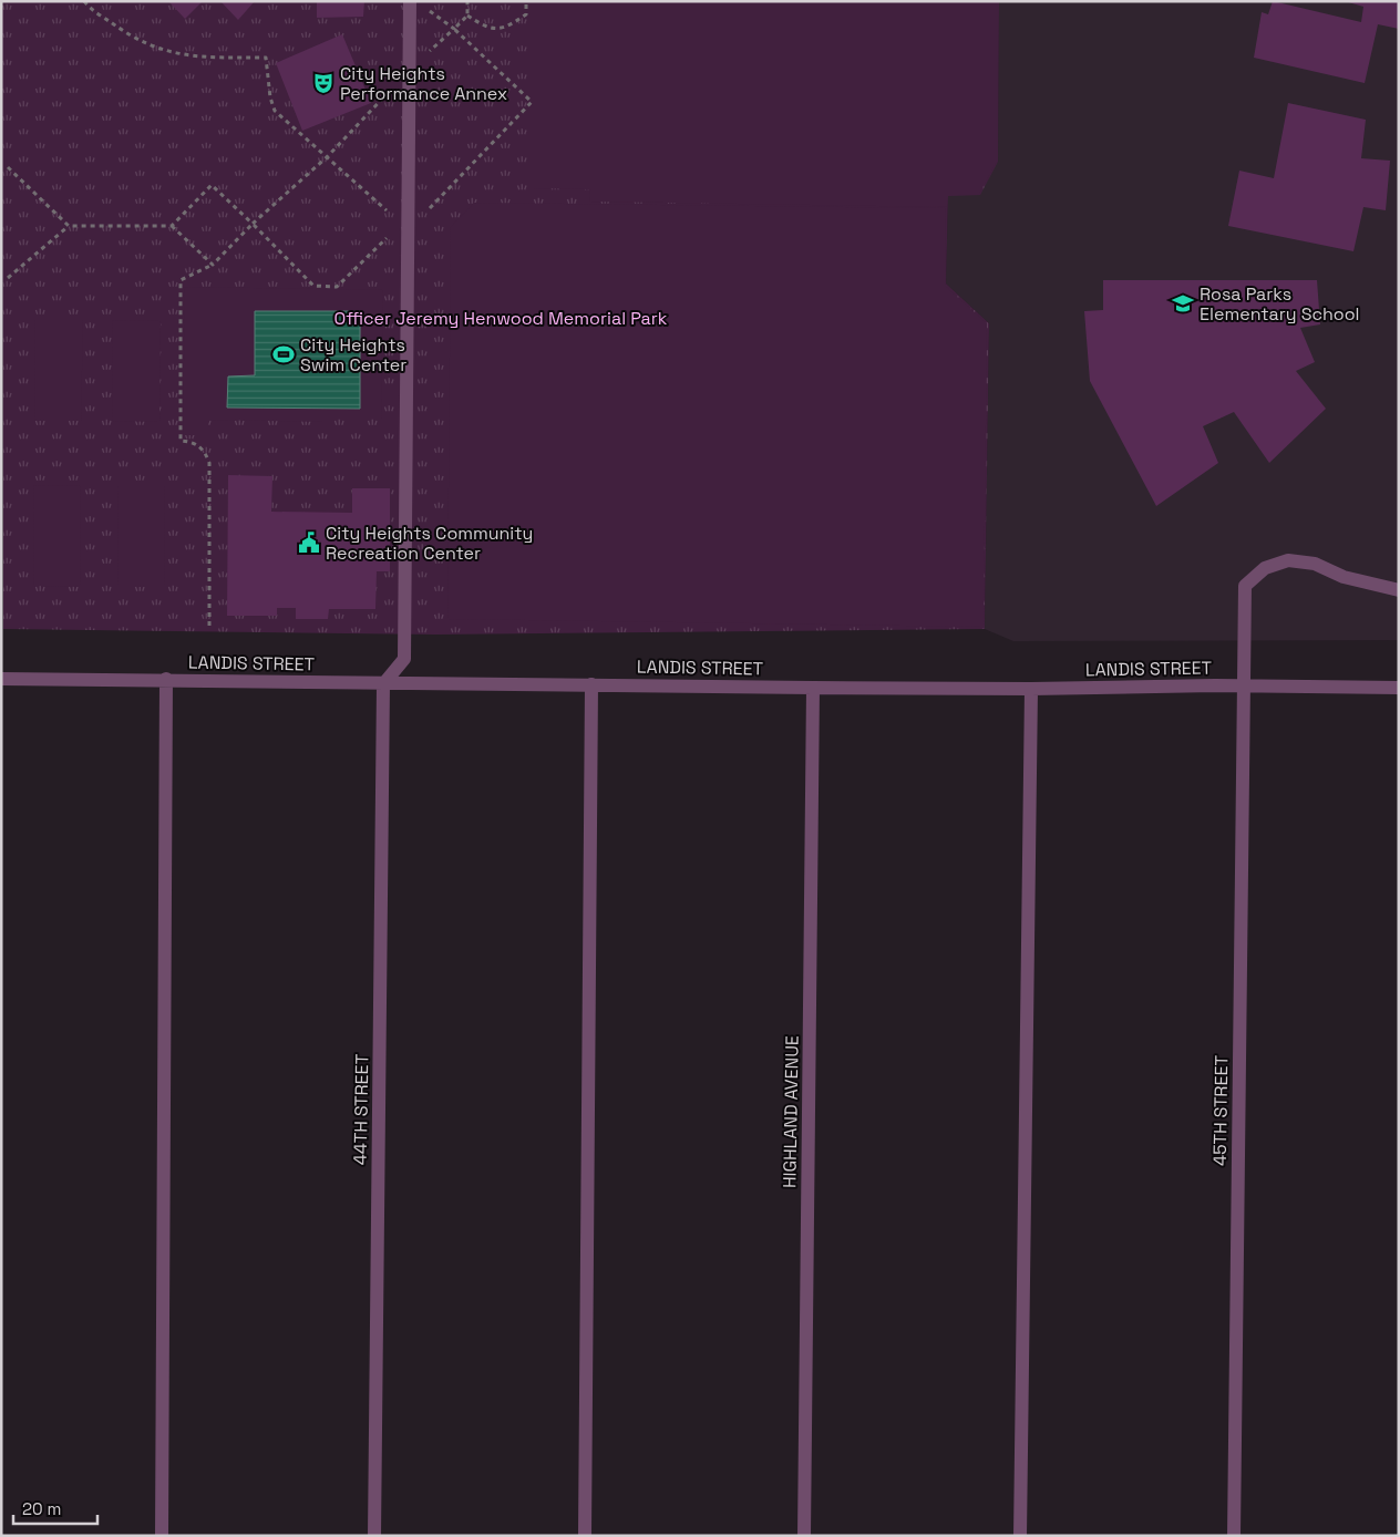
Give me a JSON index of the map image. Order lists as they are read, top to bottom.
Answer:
{
  "streets": {
    "street": [
      "LANDIS STREET",
      "44TH STREET",
      "45TH STREET",
      "HIGHLAND AVENUE"
    ]
  },
  "crossings": [
    ["LANDIS STREET", "44TH STREET"],
    ["LANDIS STREET", "45TH STREET"],
    ["LANDIS STREET", "HIGHLAND AVENUE"]
  ],
  "parks": ["Officer Jeremy Henwood Memorial Park"],
  "places": {
    "theatre": ["City Heights Performance Annex"],
    "school or university": ["Rosa Parks Elementary School"],
    "sports": ["City Heights Swim Center"],
    "public building": ["City Heights Community Recreation Center"]
  },
  "scale_bar": "20 m"
}
